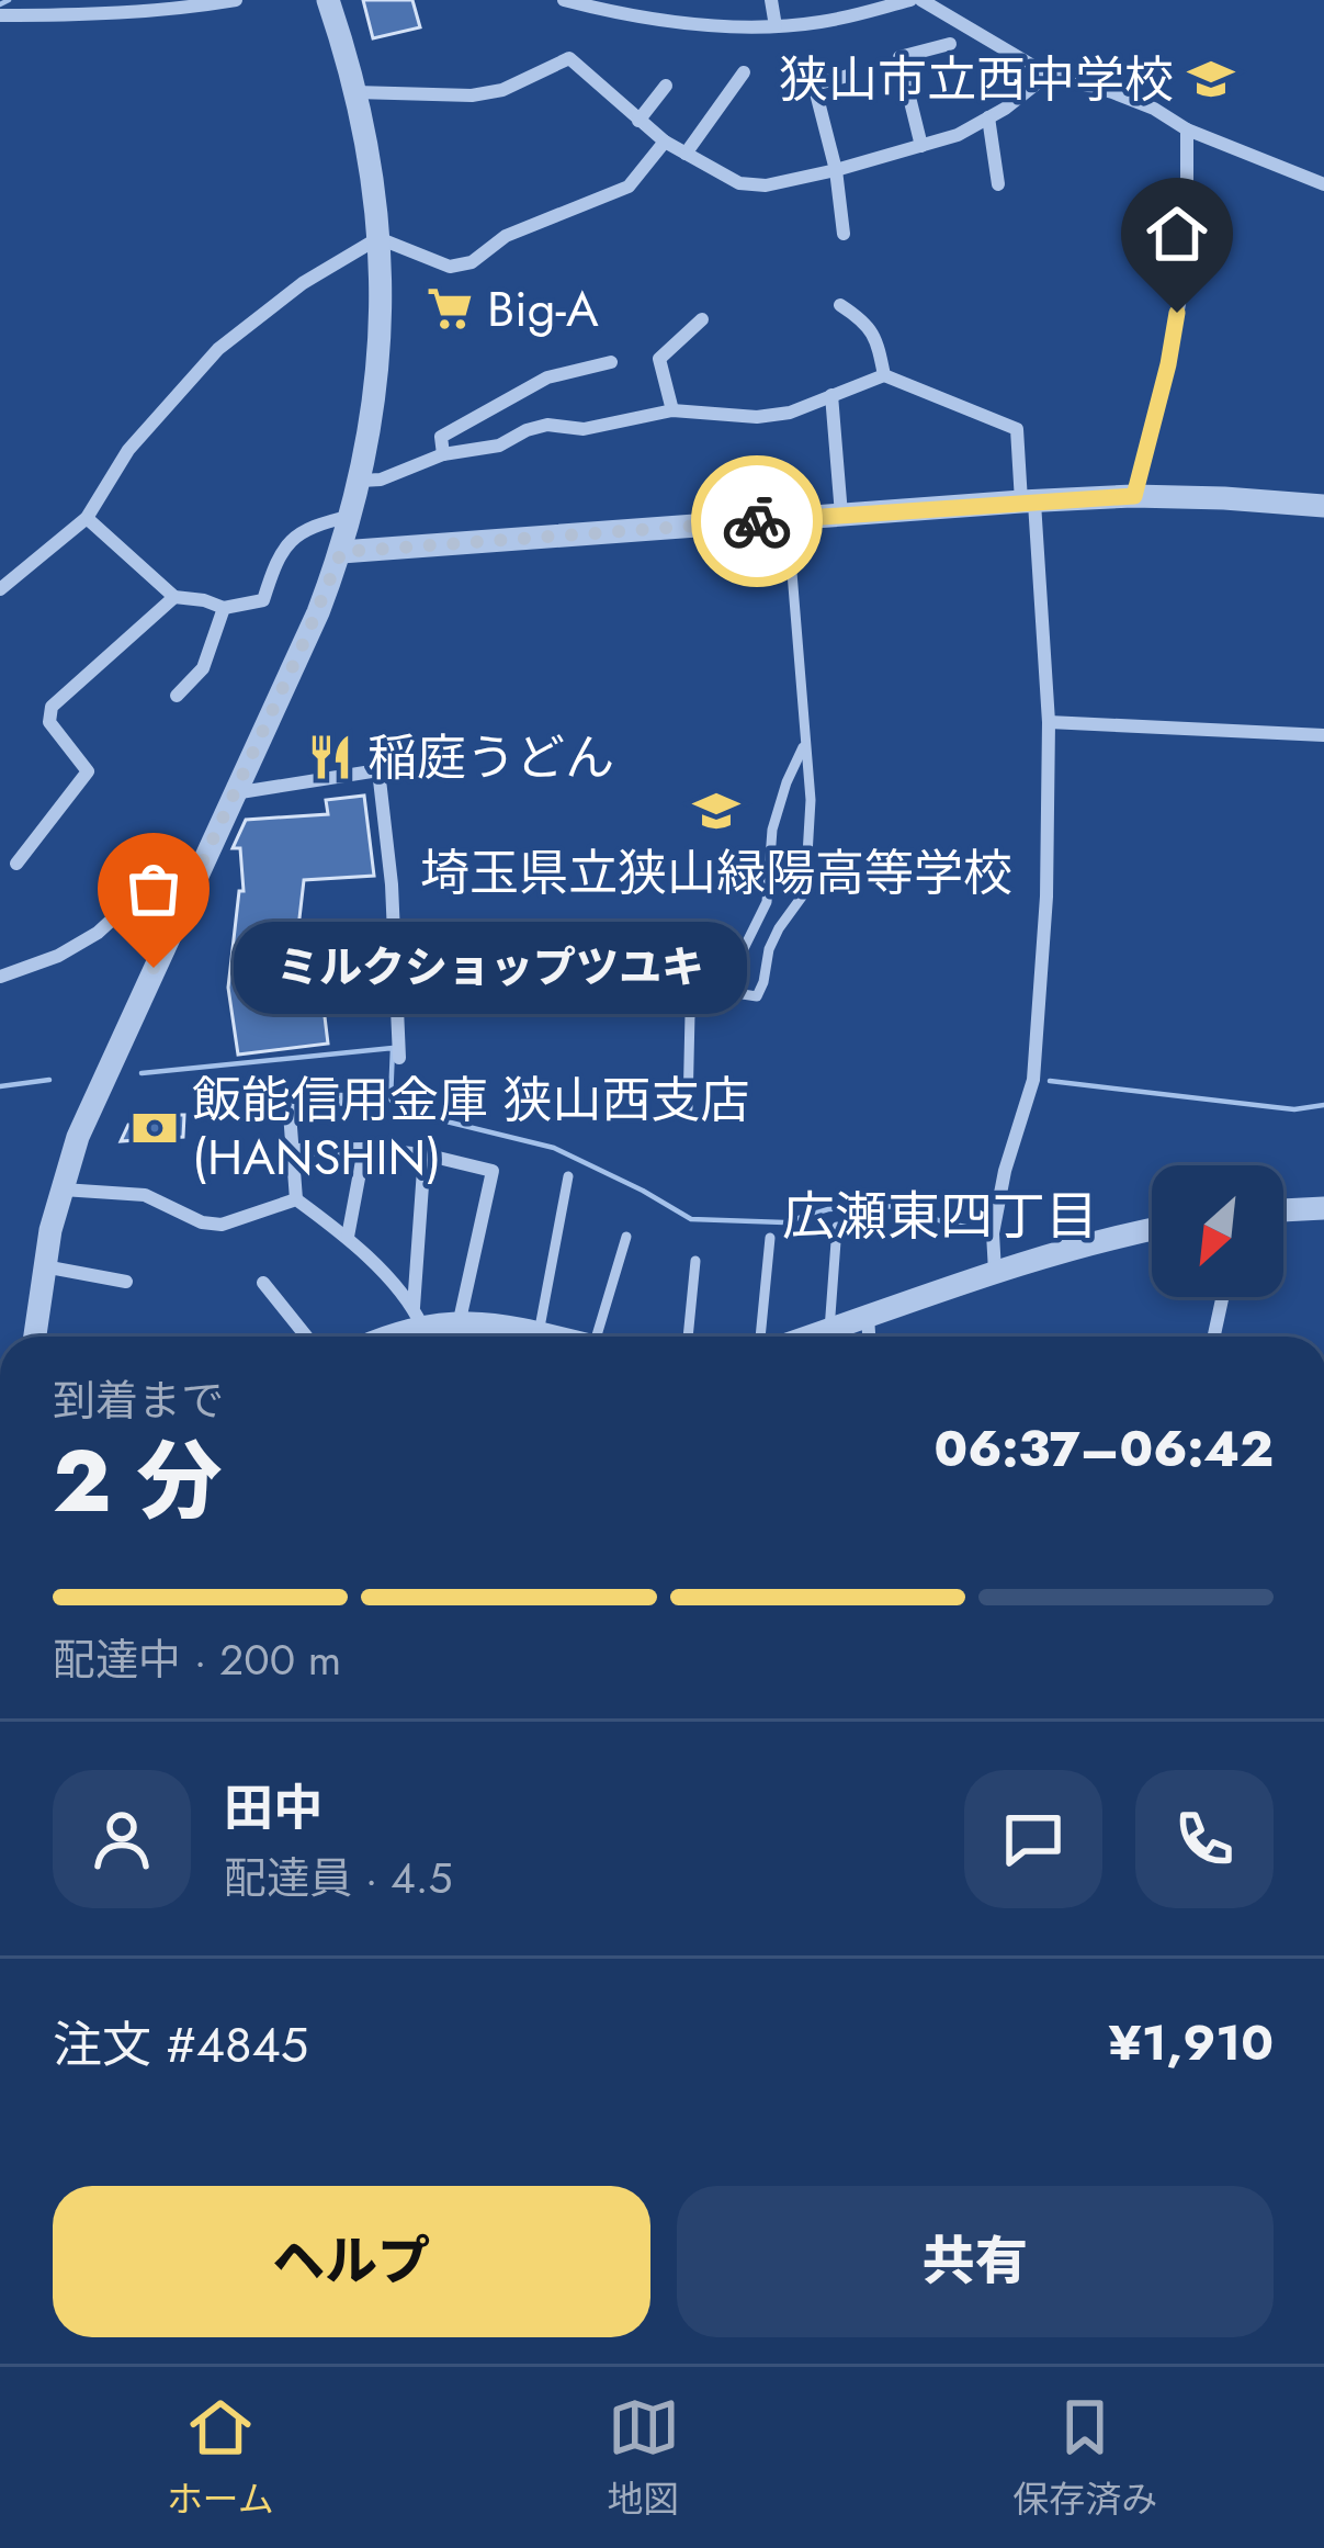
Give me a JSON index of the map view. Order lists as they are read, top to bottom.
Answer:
{
  "districts": ["広瀬東四丁目"],
  "places": {
    "school or university": ["狭山市立西中学校", "埼玉県立狭山緑陽高等学校"],
    "supermarket": ["Big-A"],
    "restaurant": ["稲庭うどん"],
    "other": ["ミルクショップツユキ"],
    "bank": ["飯能信用金庫 狭山西支店 (HANSHIN)"]
  },
  "north": "bottom left",
  "page": {
    "bubble": "ミルクショップツユキ",
    "heading": ["2 分", "到着まで", "06:37–06:42"],
    "panel": [
      "田中",
      "配達員 · 4.5",
      "注文 #4845",
      "¥1,910"
    ],
    "bar": "配達中 · 200 m",
    "buttons": ["ヘルプ", "共有"],
    "tabs": ["ホーム", "地図", "保存済み"]
  }
}
